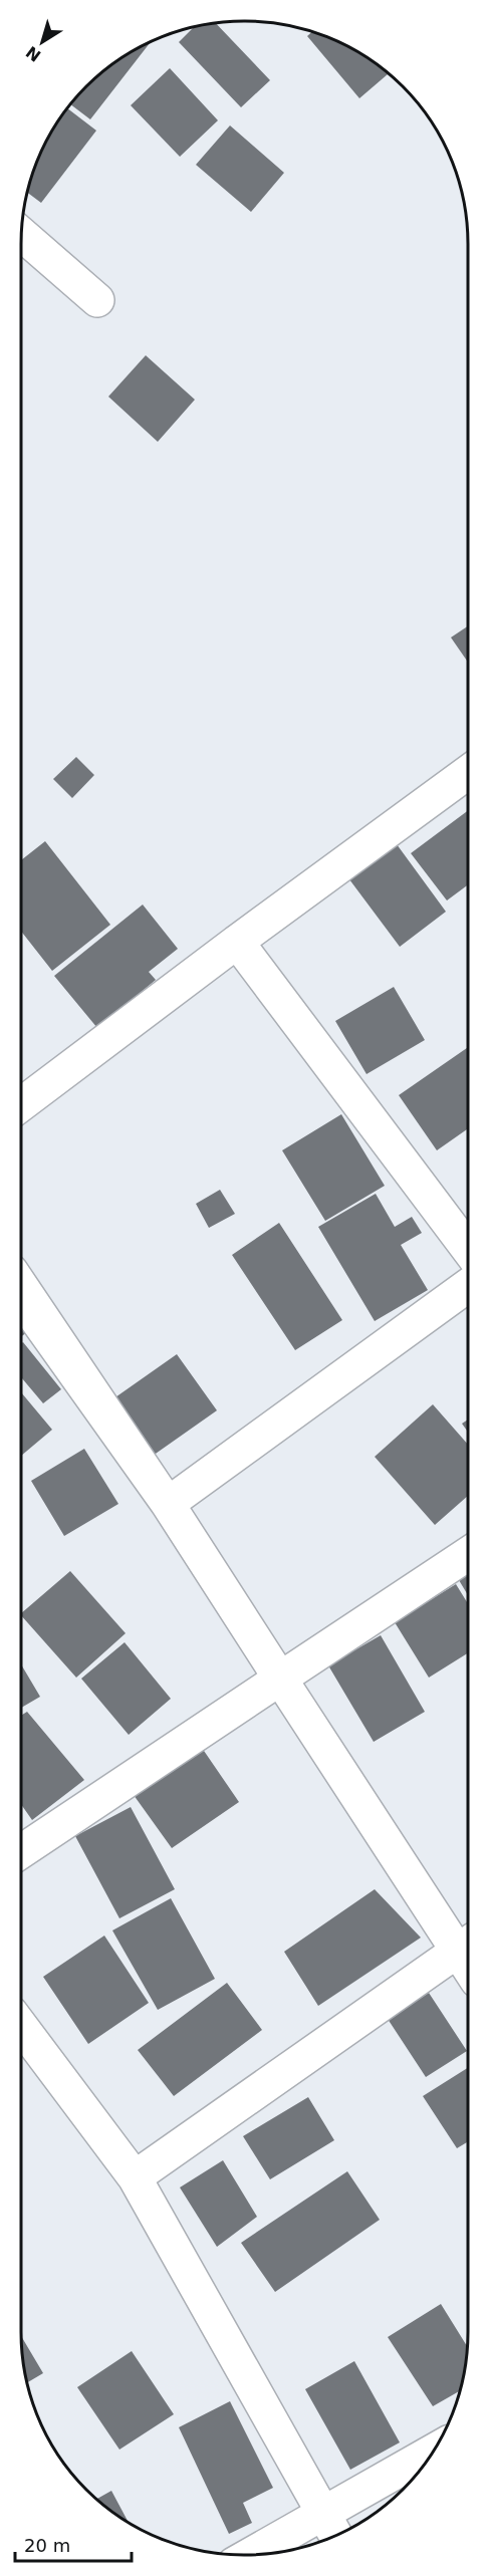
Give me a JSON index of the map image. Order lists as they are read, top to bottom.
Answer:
{
  "scale_bar": "20 m",
  "north": "bottom left"
}
